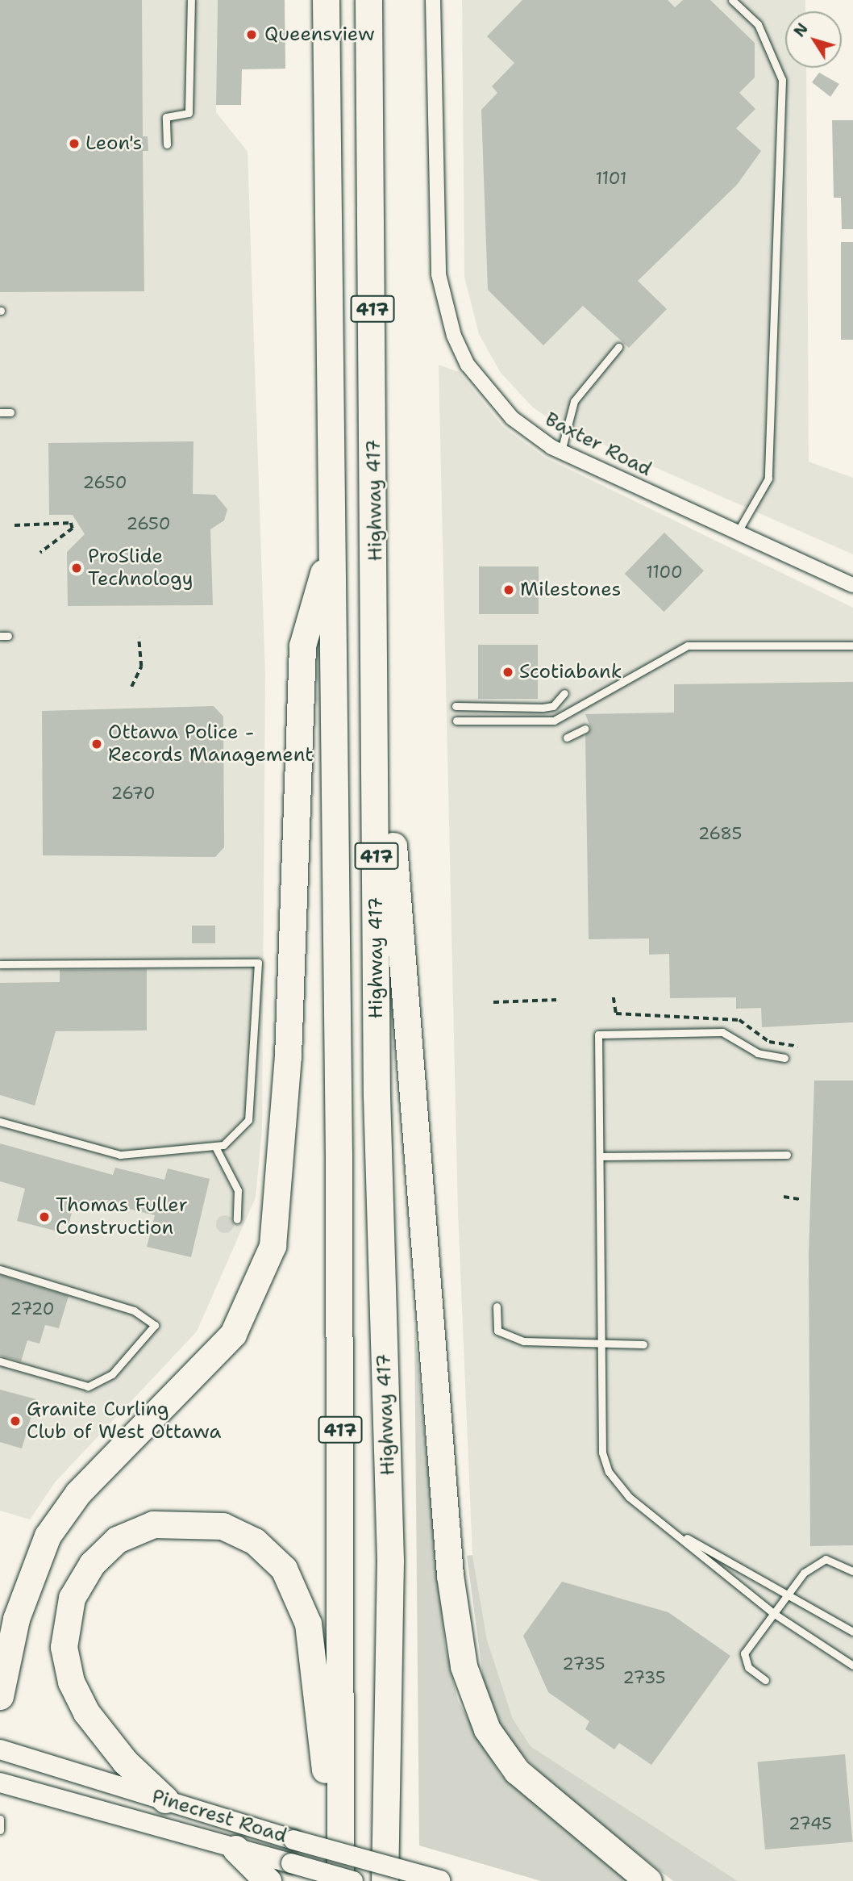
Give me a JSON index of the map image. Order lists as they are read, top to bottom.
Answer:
{
  "streets": {
    "highway": ["417", "Highway 417"],
    "main road": ["Pinecrest Road"],
    "street": ["Baxter Road"]
  },
  "places": [
    "Queensview",
    "Leon's",
    "ProSlide Technology",
    "Milestones",
    "Scotiabank",
    "Ottawa Police - Records Management",
    "Thomas Fuller Construction",
    "Granite Curling Club of West Ottawa"
  ],
  "house_numbers": [
    "1101",
    "2650",
    "2650",
    "1100",
    "2670",
    "2685",
    "2720",
    "2735",
    "2735",
    "2745"
  ],
  "north": "top left"
}
